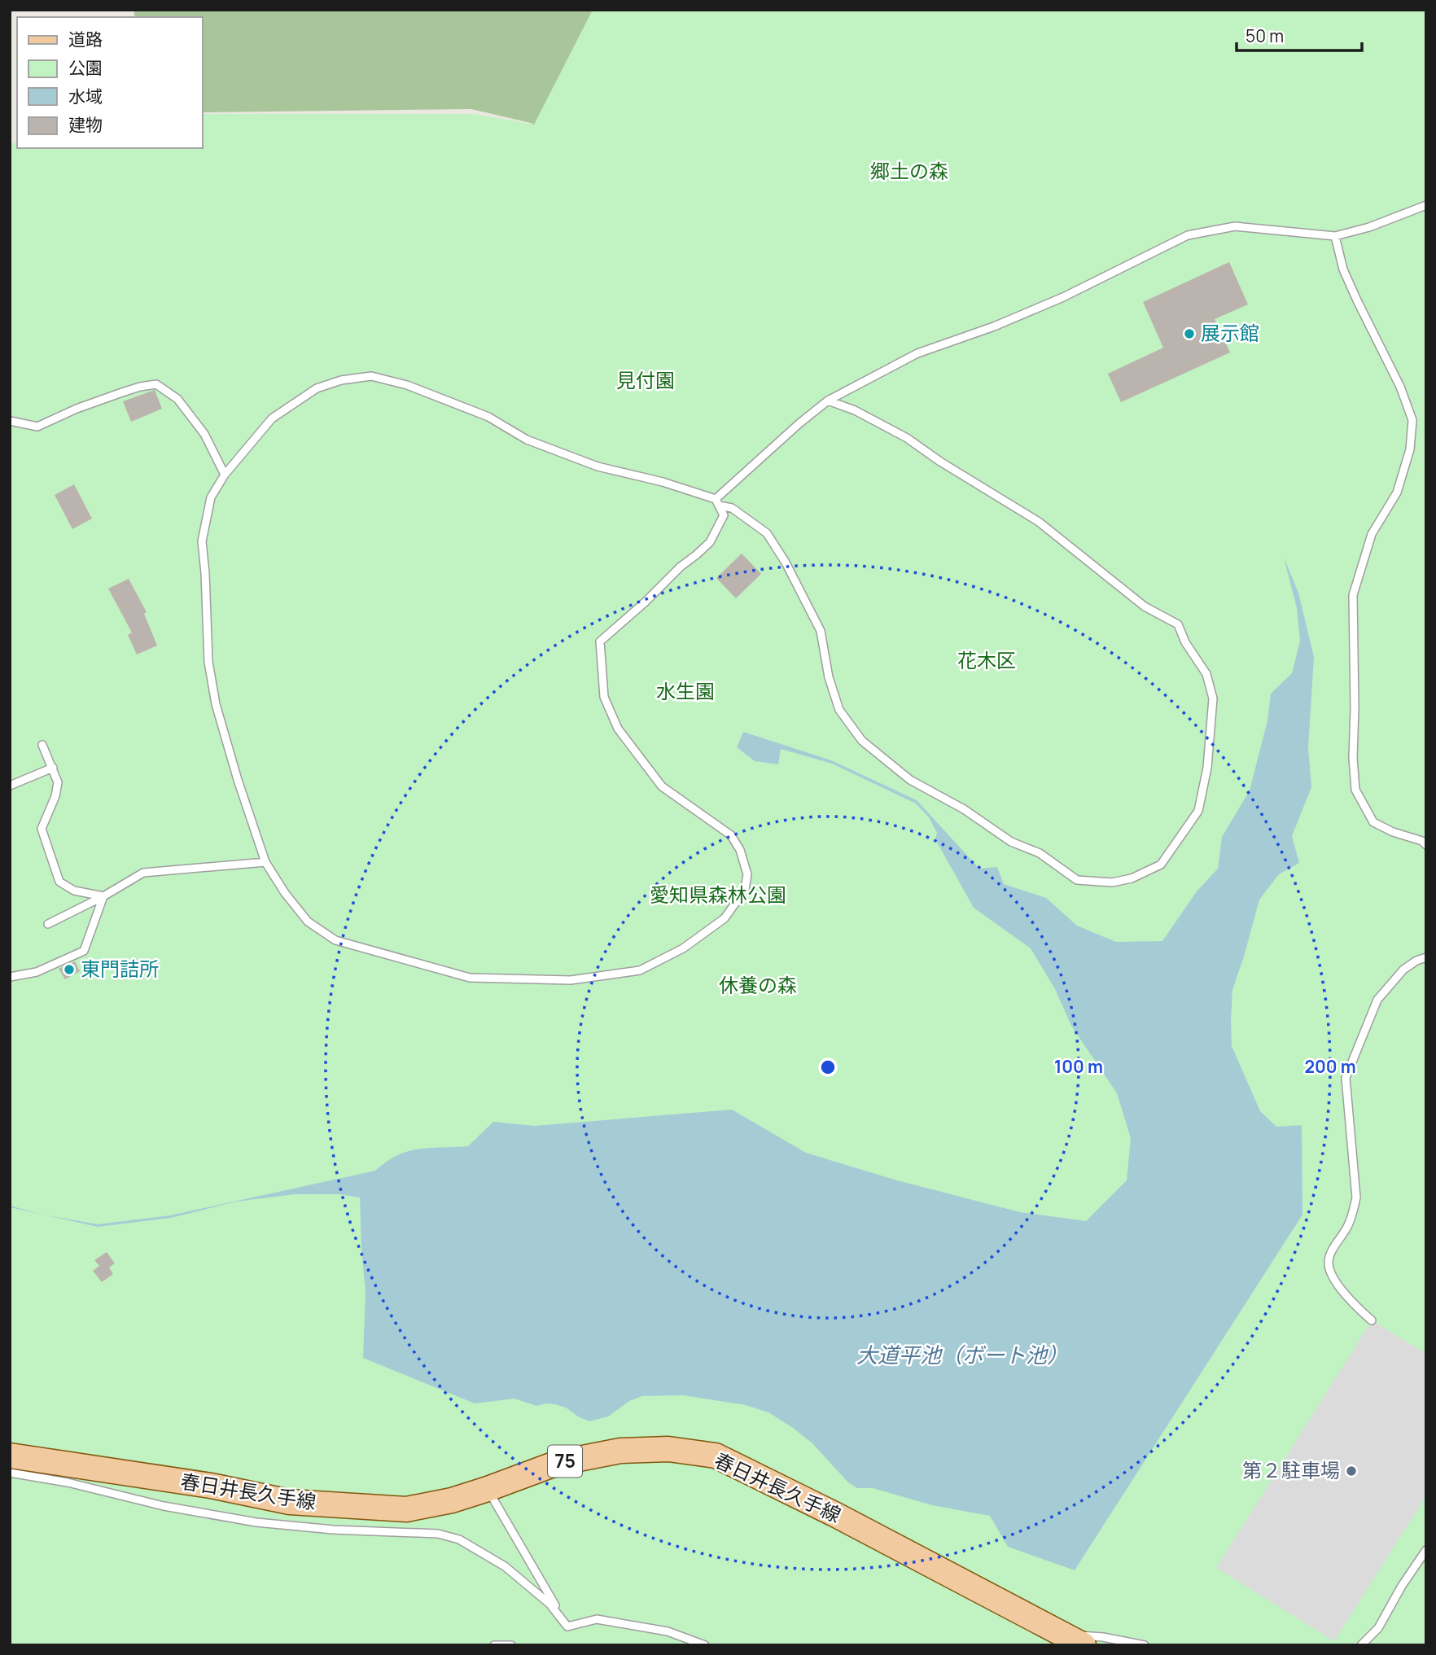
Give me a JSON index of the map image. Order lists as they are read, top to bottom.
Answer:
{
  "streets": {
    "main road": ["75", "春日井長久手線"]
  },
  "water": ["大道平池（ボート池）"],
  "parks": [
    "郷土の森",
    "見付園",
    "花木区",
    "水生園",
    "愛知県森林公園",
    "休養の森"
  ],
  "places": ["展示館", "東門詰所", "第２駐車場"],
  "legend": [
    "道路",
    "公園",
    "水域",
    "建物"
  ],
  "scale_bar": "50 m",
  "rings": ["100 m", "200 m"]
}
